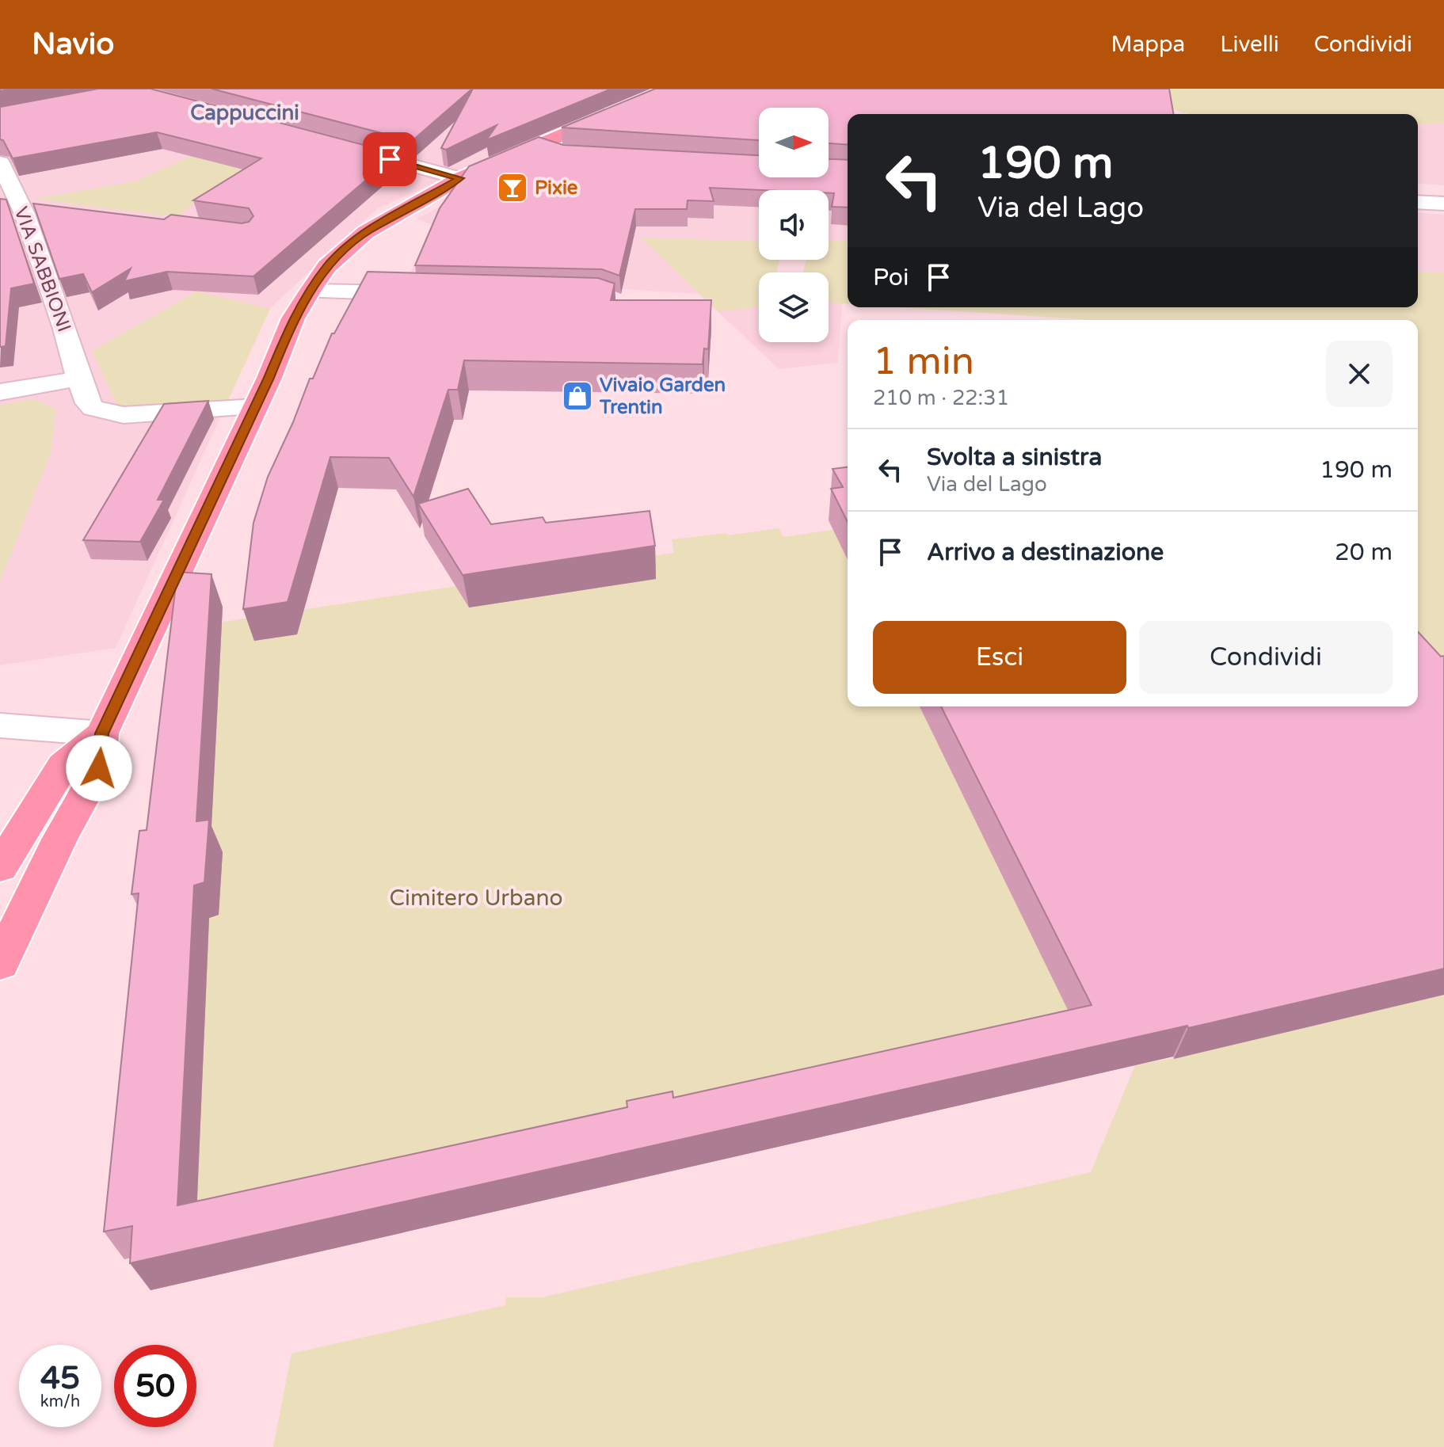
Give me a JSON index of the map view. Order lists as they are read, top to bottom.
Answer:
{
  "streets": {
    "street": ["VIA SABBIONI"]
  },
  "districts": ["Cappuccini"],
  "parks": ["Cimitero Urbano"],
  "places": {
    "bar": ["Pixie"],
    "shop": ["Vivaio Garden Trentin"]
  },
  "north": "right",
  "page": {
    "header": "Navio",
    "nav": ["Mappa", "Livelli", "Condividi"],
    "turn": ["190 m", "Via del Lago"],
    "then": "Poi",
    "heading": ["1 min", "210 m · 22:31"],
    "list": [
      {
        "name": "Svolta a sinistra",
        "note": "Via del Lago",
        "value": "190 m"
      },
      {
        "name": "Arrivo a destinazione",
        "value": "20 m"
      }
    ],
    "buttons": ["Esci", "Condividi"],
    "speed": "45 km/h",
    "limit": "50"
  }
}
